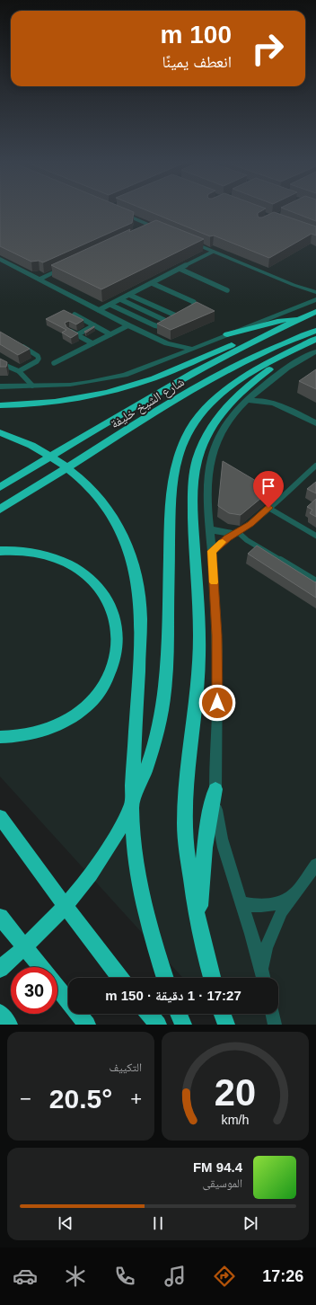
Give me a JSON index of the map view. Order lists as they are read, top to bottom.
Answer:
{
  "streets": {
    "highway": ["شارع الشيخ خليفة"]
  },
  "page": {
    "turn": ["100 m", "انعطف يمينًا"],
    "limit": "30",
    "trip": "17:27 · 1 دقيقة · 150 m",
    "tile": "التكييف",
    "heat": ["−", "20.5°", "+"],
    "song": ["94.4 FM", "الموسيقى"],
    "tabs": "17:26",
    "gauge": ["20", "km/h"]
  }
}
